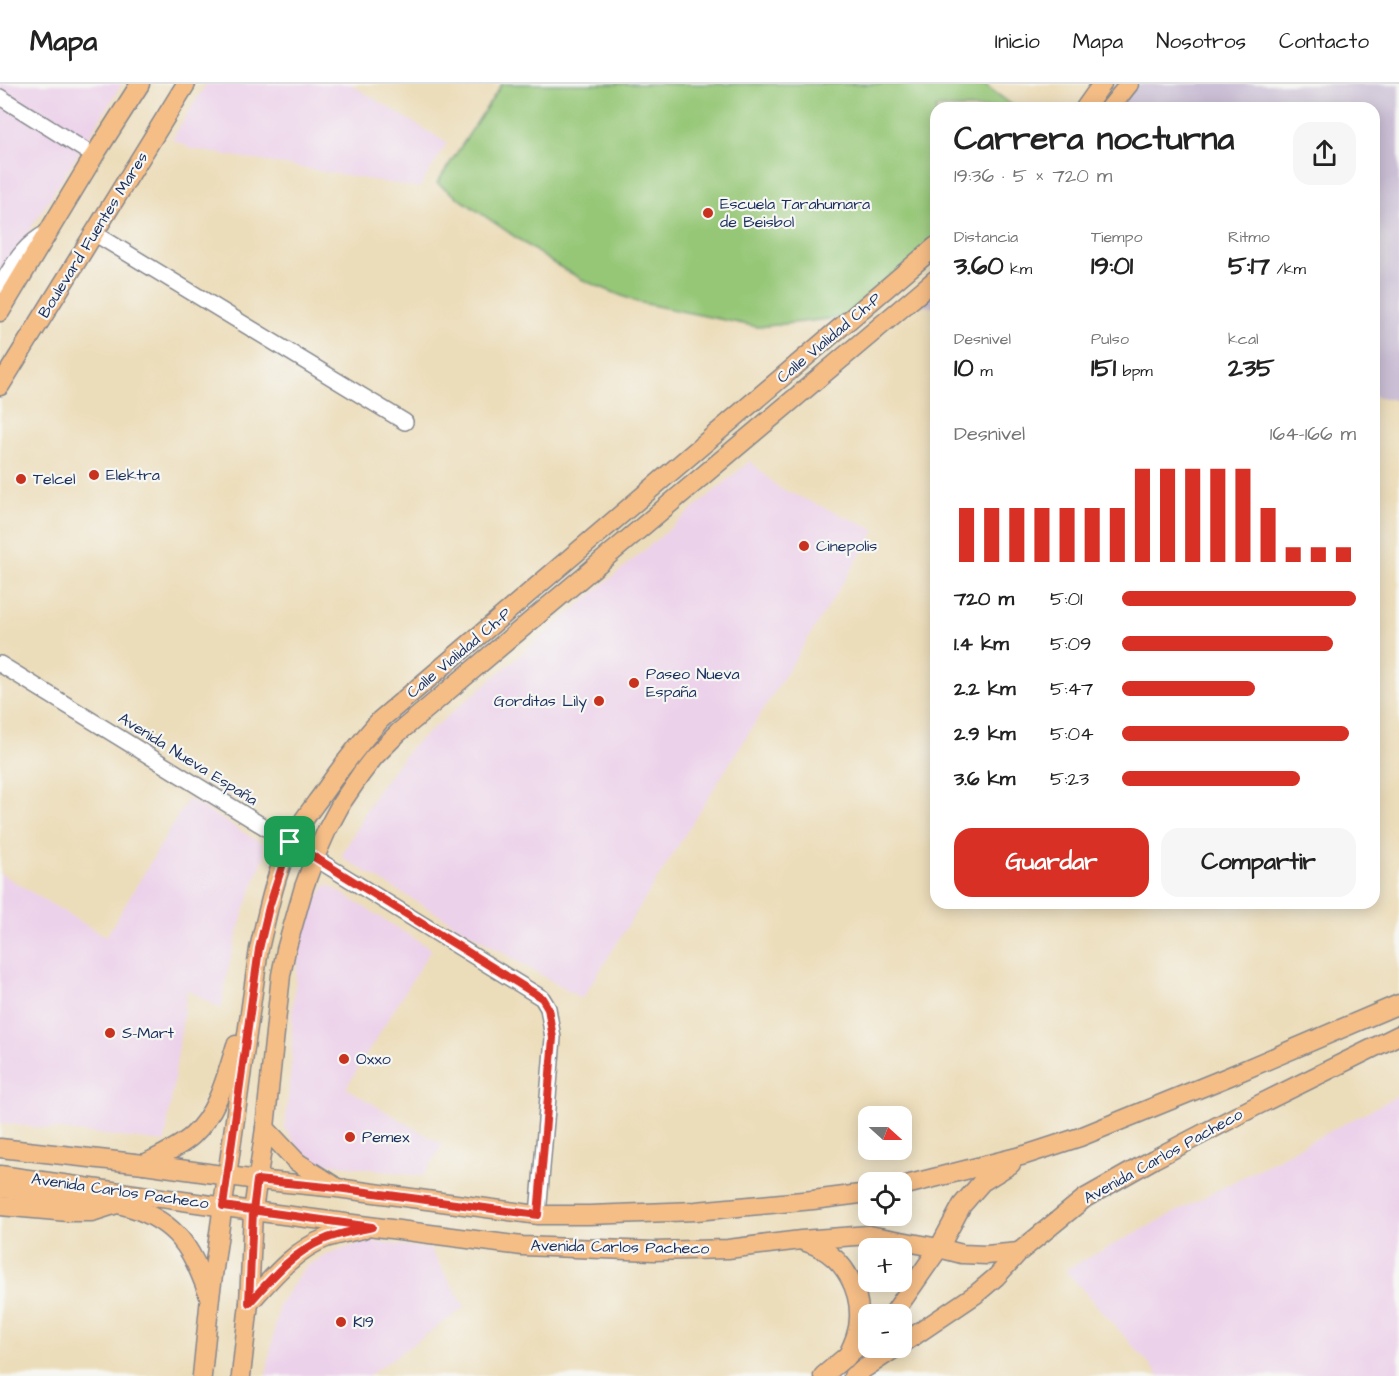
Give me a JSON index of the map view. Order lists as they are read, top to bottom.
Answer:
{
  "streets": {
    "main road": ["Boulevard Fuentes Mares", "Calle Vialidad Ch-P", "Avenida Carlos Pacheco"],
    "street": ["Avenida Nueva España"]
  },
  "crossings": [
    ["Calle Vialidad Ch-P", "Avenida Nueva España"],
    ["Calle Vialidad Ch-P", "Avenida Carlos Pacheco"],
    ["Avenida Nueva España", "Avenida Carlos Pacheco"]
  ],
  "places": [
    "Escuela Tarahumara de Beisbol",
    "Elektra",
    "Telcel",
    "Cinepolis",
    "Paseo Nueva España",
    "Gorditas Lily",
    "S-Mart",
    "Oxxo",
    "Pemex",
    "K19"
  ],
  "north": "right",
  "page": {
    "header": "Mapa",
    "nav": [
      "Inicio",
      "Mapa",
      "Nosotros",
      "Contacto"
    ],
    "heading": ["Carrera nocturna", "19:36 · 5 × 720 m"],
    "stats": [
      ["Distancia", "3.60 km"],
      ["Tiempo", "19:01"],
      ["Ritmo", "5:17 /km"],
      ["Desnivel", "10 m"],
      ["Pulso", "151 bpm"],
      ["kcal", "235"]
    ],
    "chart": ["Desnivel", "164–166 m"],
    "list": [
      {
        "name": "720 m",
        "note": "5:01"
      },
      {
        "name": "1.4 km",
        "note": "5:09"
      },
      {
        "name": "2.2 km",
        "note": "5:47"
      },
      {
        "name": "2.9 km",
        "note": "5:04"
      },
      {
        "name": "3.6 km",
        "note": "5:23"
      }
    ],
    "buttons": ["Guardar", "Compartir"],
    "map_buttons": ["+", "−"]
  }
}
